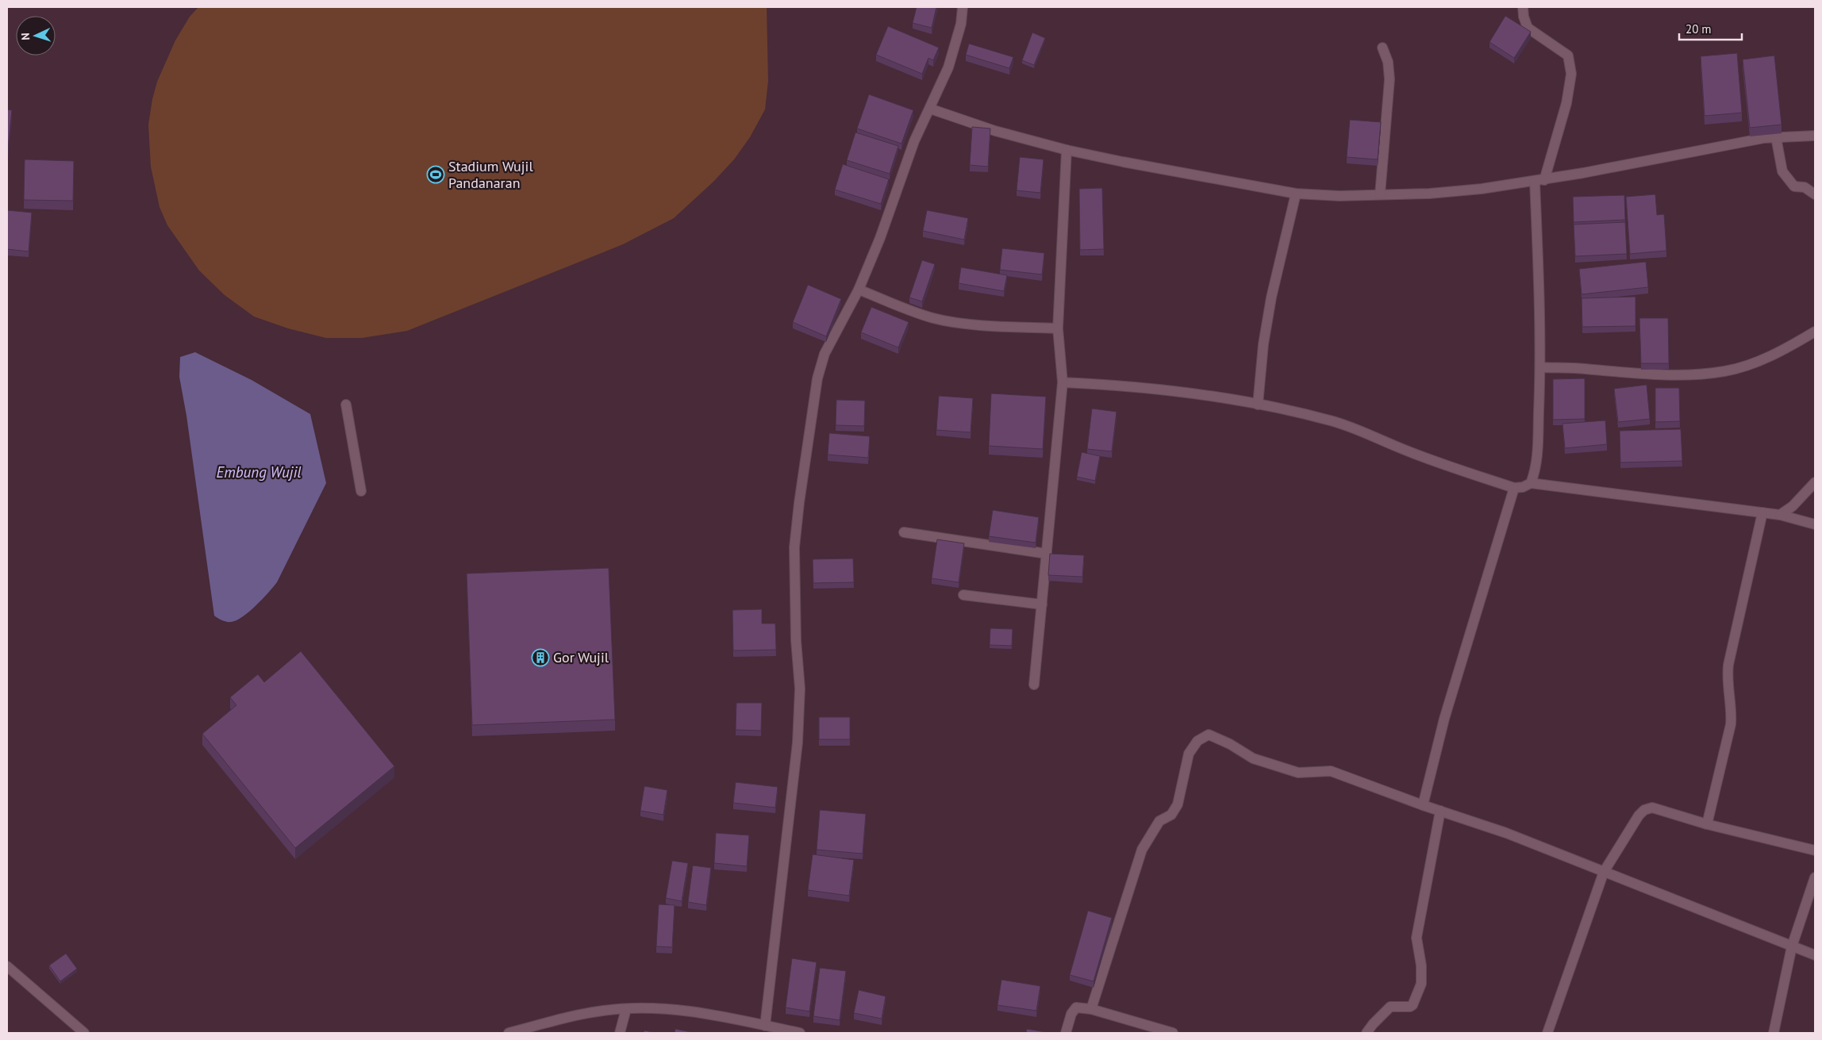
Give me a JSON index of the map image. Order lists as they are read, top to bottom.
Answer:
{
  "water": ["Embung Wujil"],
  "places": {
    "sports": ["Stadium Wujil Pandanaran"],
    "building": ["Gor Wujil"]
  },
  "scale_bar": "20 m",
  "north": "left"
}
